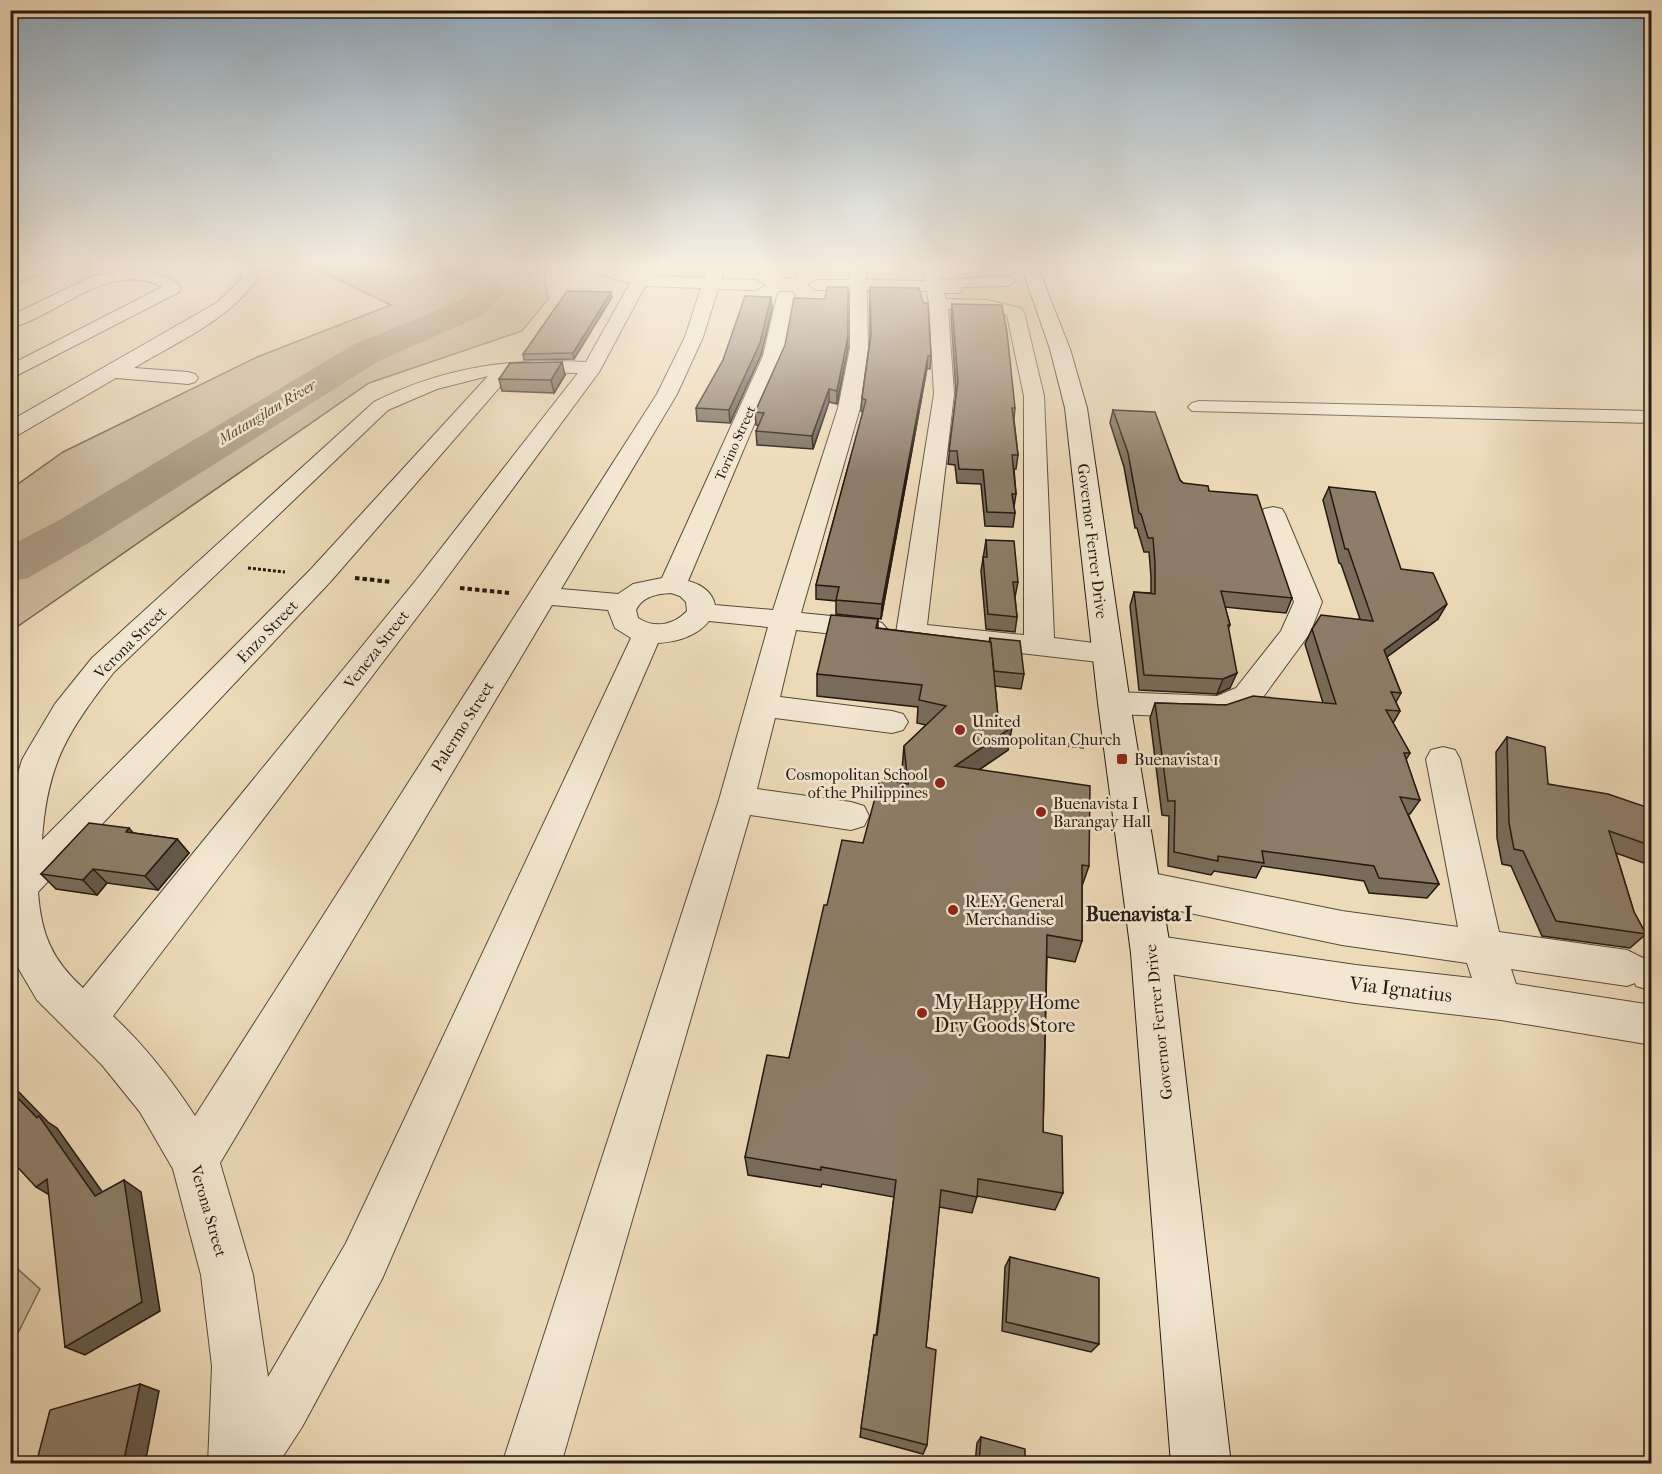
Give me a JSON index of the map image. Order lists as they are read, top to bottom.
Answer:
{
  "streets": {
    "street": [
      "Torino Street",
      "Governor Ferrer Drive",
      "Enzo Street",
      "Verona Street",
      "Veneza Street",
      "Palermo Street",
      "Via Ignatius"
    ]
  },
  "crossings": [
    ["Governor Ferrer Drive", "Via Ignatius"],
    ["Enzo Street", "Verona Street"],
    ["Verona Street", "Veneza Street"],
    ["Verona Street", "Palermo Street"]
  ],
  "districts": ["Buenavista I"],
  "water": ["Matangilan River"],
  "places": {
    "other": [
      "United Cosmopolitan Church",
      "Cosmopolitan School of the Philippines",
      "Buenavista I Barangay Hall",
      "R.E.Y. General Merchandise",
      "My Happy Home Dry Goods Store"
    ],
    "transit": ["Buenavista 1"]
  }
}
